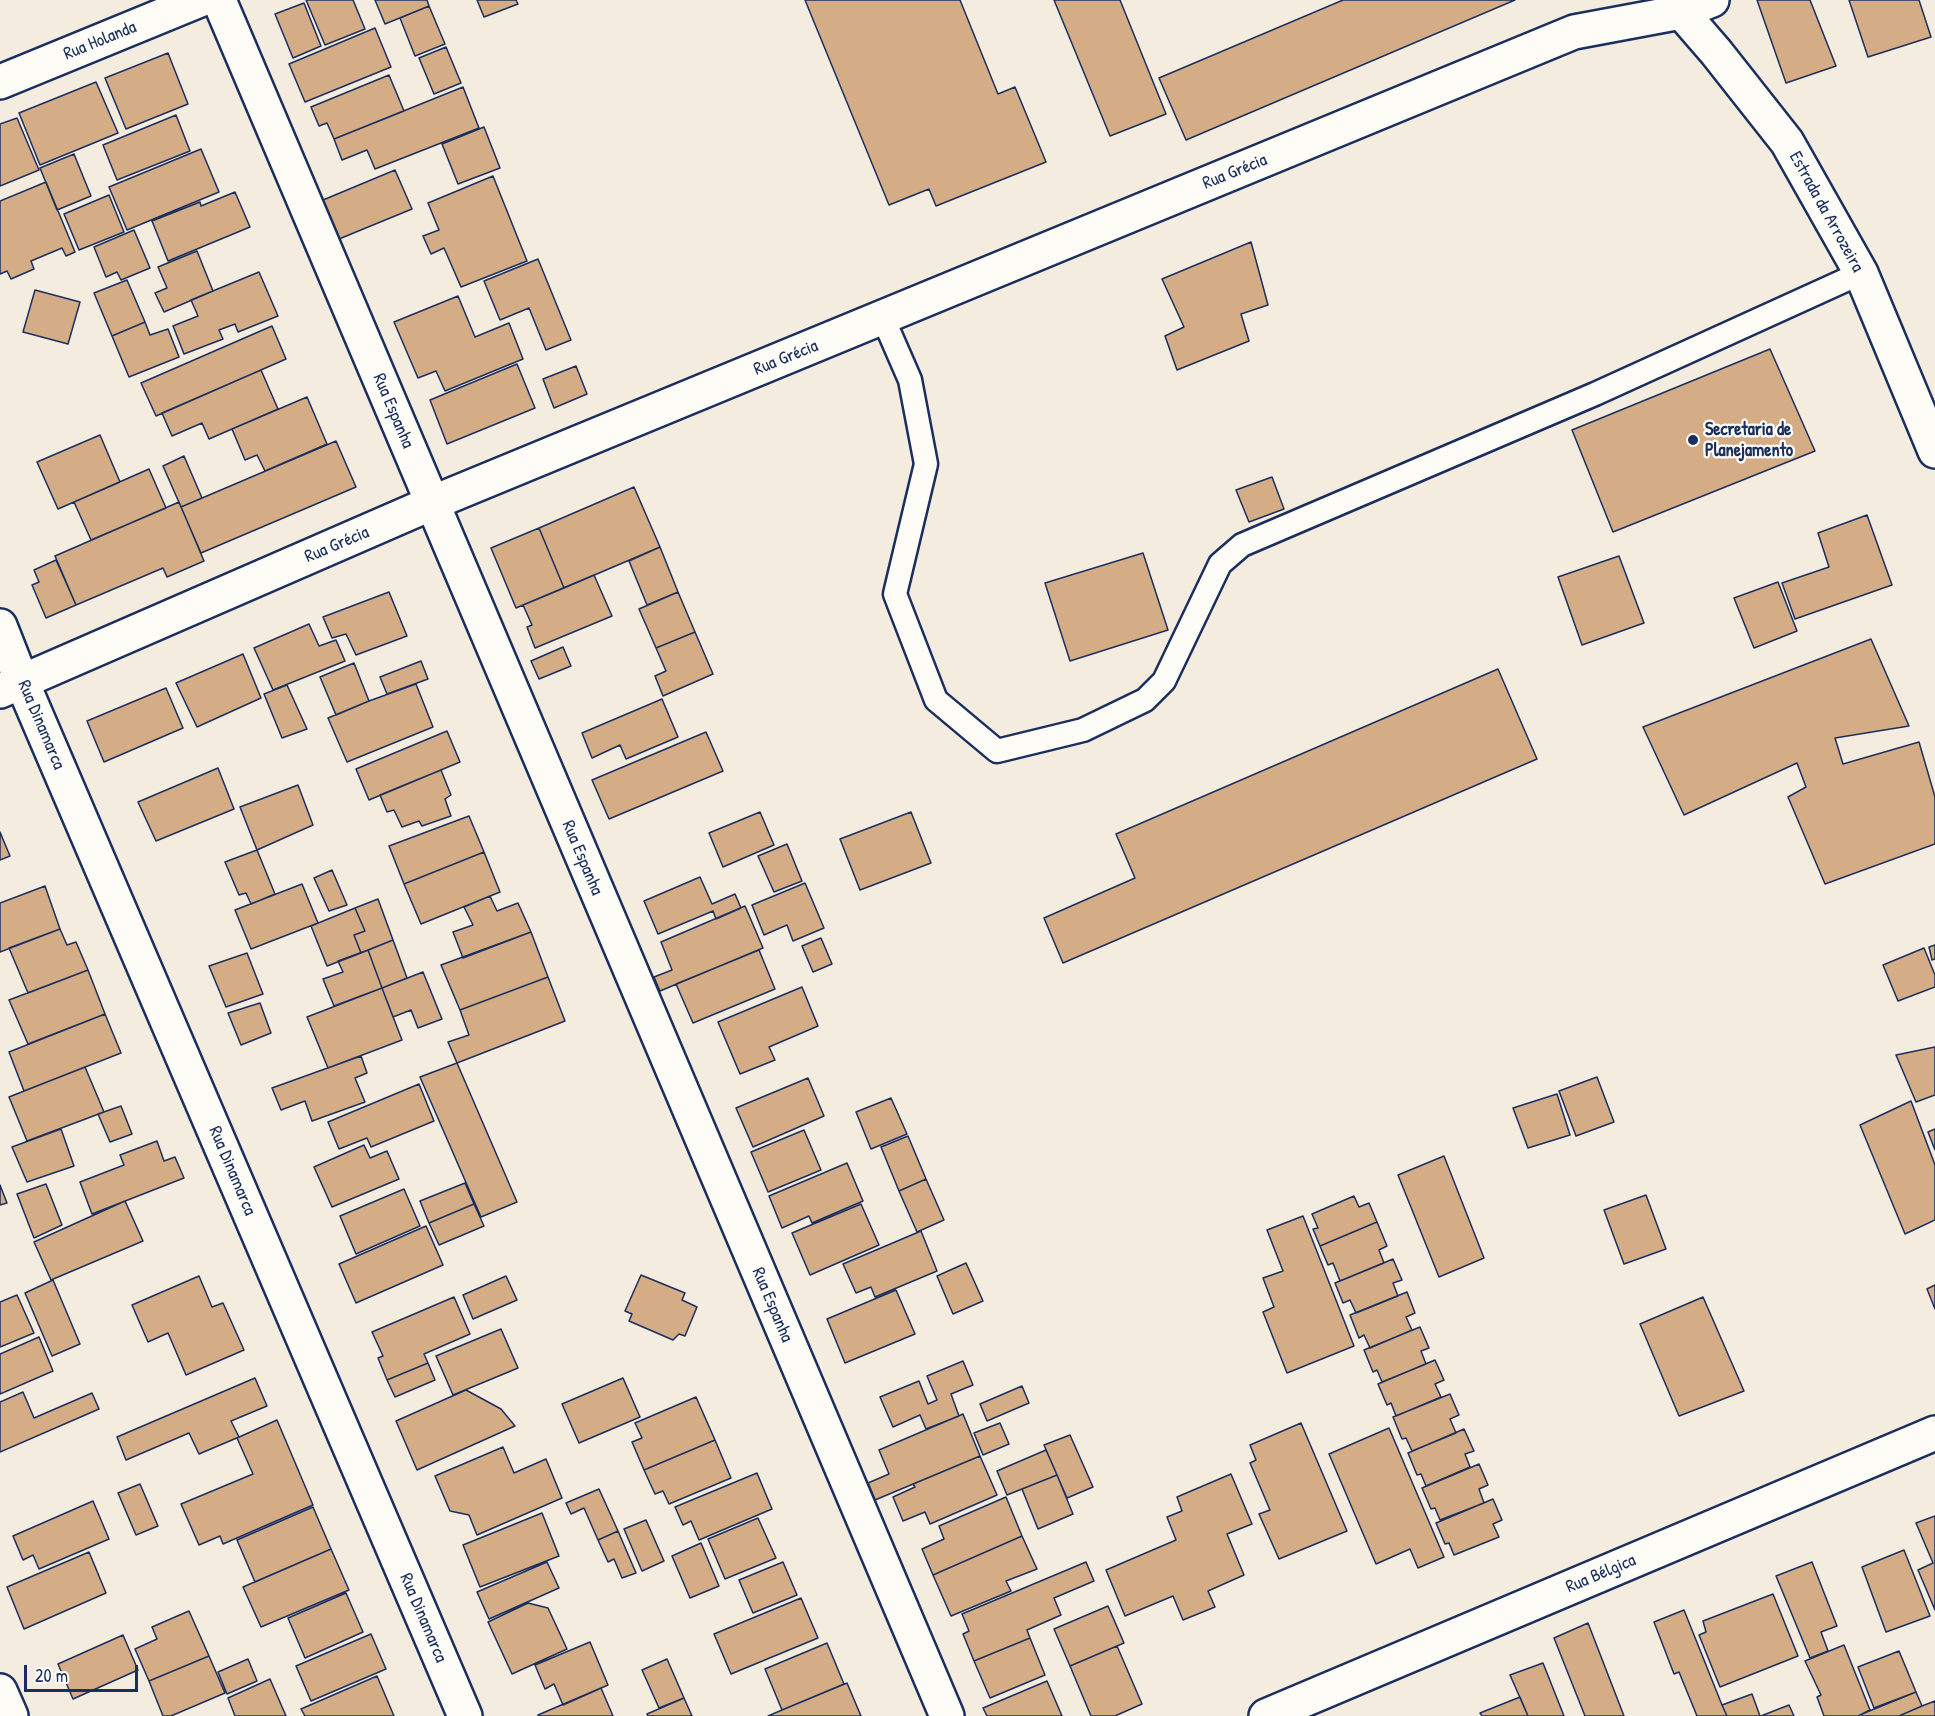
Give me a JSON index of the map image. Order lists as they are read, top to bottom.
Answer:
{
  "streets": {
    "street": [
      "Rua Holanda",
      "Rua Grécia",
      "Estrada da Arrozeira",
      "Rua Espanha",
      "Rua Dinamarca",
      "Rua Bélgica"
    ]
  },
  "crossings": [
    ["Rua Grécia", "Estrada da Arrozeira"],
    ["Rua Grécia", "Rua Espanha"],
    ["Rua Grécia", "Rua Dinamarca"]
  ],
  "places": ["Secretaria de Planejamento"],
  "scale_bar": "20 m"
}
